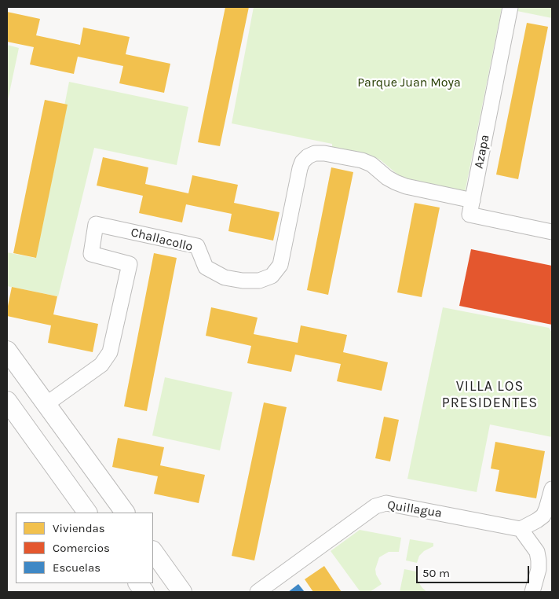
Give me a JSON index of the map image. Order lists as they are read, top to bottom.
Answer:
{
  "streets": {
    "street": ["Azapa", "Challacollo", "Quillagua"]
  },
  "crossings": [
    ["Azapa", "Challacollo"]
  ],
  "districts": ["VILLA LOS PRESIDENTES"],
  "parks": ["Parque Juan Moya"],
  "legend": ["Viviendas", "Comercios", "Escuelas"],
  "scale_bar": "50 m"
}
